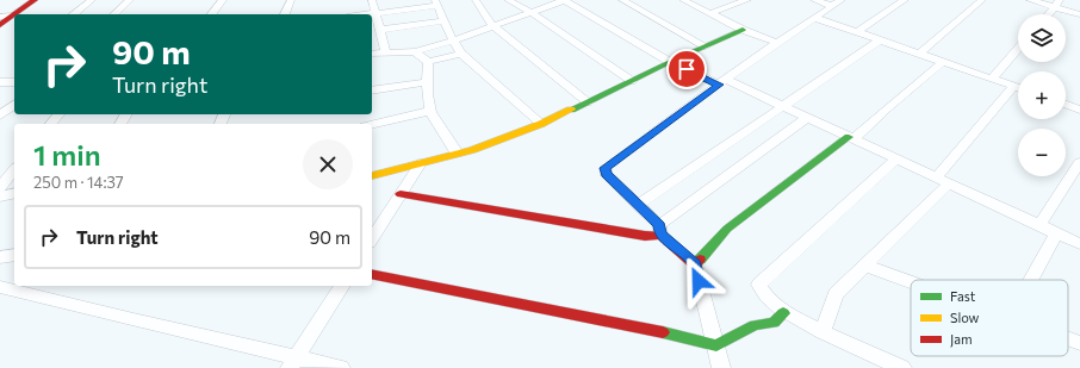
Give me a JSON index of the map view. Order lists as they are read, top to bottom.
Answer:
{
  "legend": ["Fast", "Slow", "Jam"],
  "page": {
    "map_buttons": ["+", "−"],
    "turn": ["90 m", "Turn right"],
    "heading": ["1 min", "250 m · 14:37"],
    "list": [
      {
        "name": "Turn right",
        "value": "90 m"
      }
    ]
  }
}
